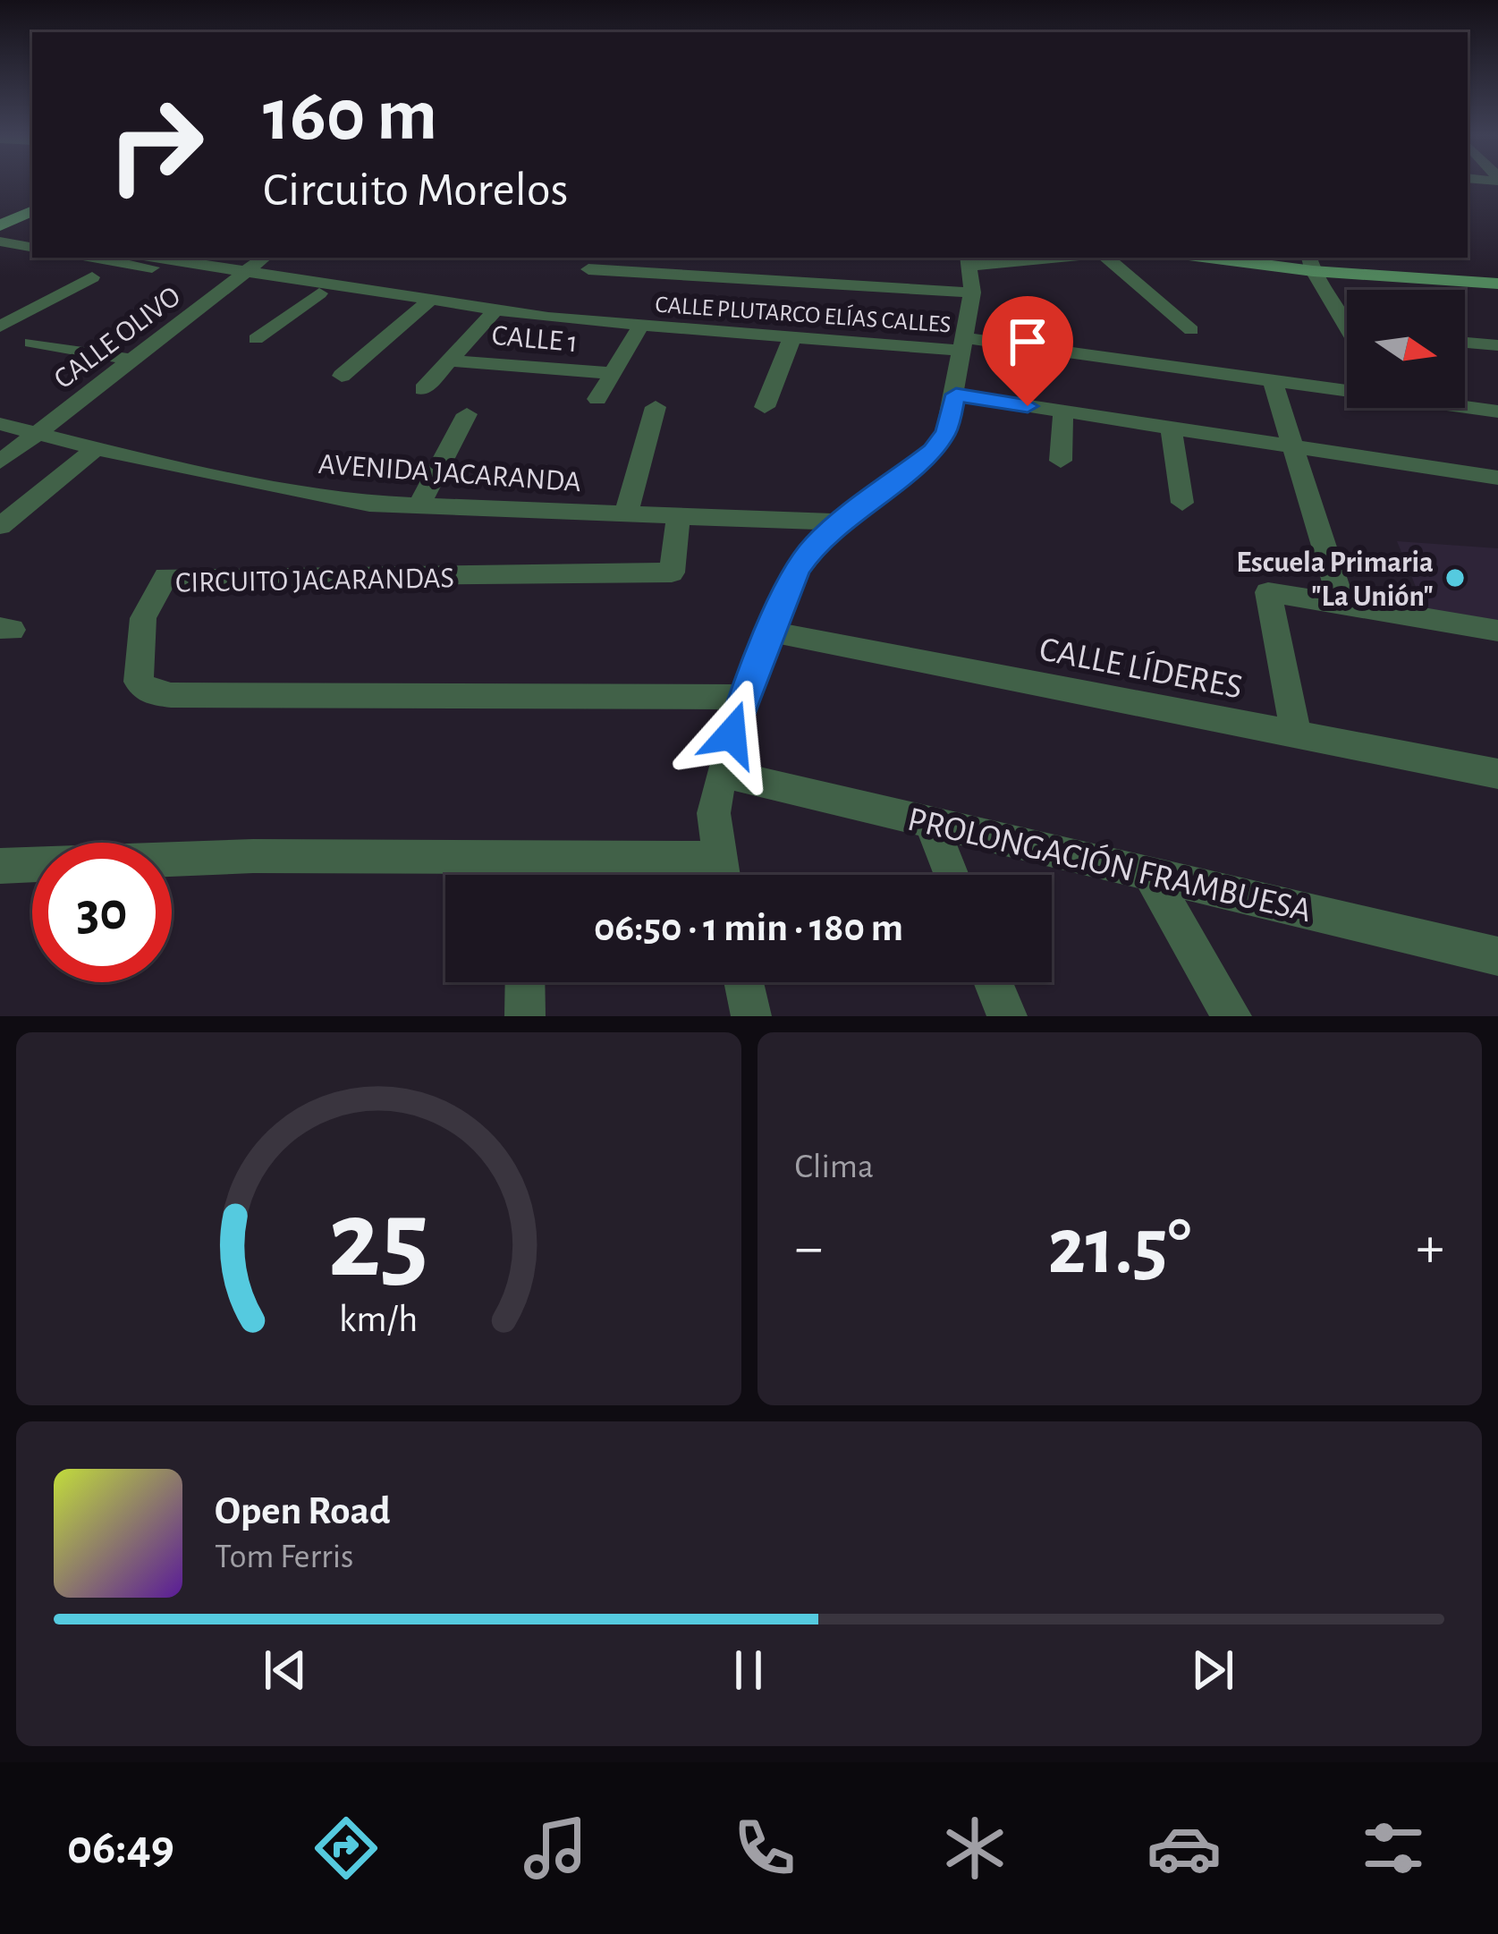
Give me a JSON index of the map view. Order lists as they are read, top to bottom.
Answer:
{
  "streets": {
    "street": [
      "CALLE PLUTARCO ELÍAS CALLES",
      "CALLE OLIVO",
      "CALLE 1",
      "AVENIDA JACARANDA",
      "CIRCUITO JACARANDAS",
      "CALLE LÍDERES",
      "PROLONGACIÓN FRAMBUESA"
    ]
  },
  "crossings": [
    ["CALLE PLUTARCO ELÍAS CALLES", "CALLE OLIVO"],
    ["CALLE PLUTARCO ELÍAS CALLES", "CALLE 1"],
    ["CALLE OLIVO", "AVENIDA JACARANDA"],
    ["AVENIDA JACARANDA", "CIRCUITO JACARANDAS"]
  ],
  "places": ["Escuela Primaria \"La Unión\""],
  "north": "right",
  "page": {
    "turn": ["160 m", "Circuito Morelos"],
    "limit": "30",
    "trip": "06:50 · 1 min · 180 m",
    "tile": "Clima",
    "heat": ["−", "21.5°", "+"],
    "song": ["Open Road", "Tom Ferris"],
    "tabs": "06:49",
    "gauge": ["25", "km/h"]
  }
}
